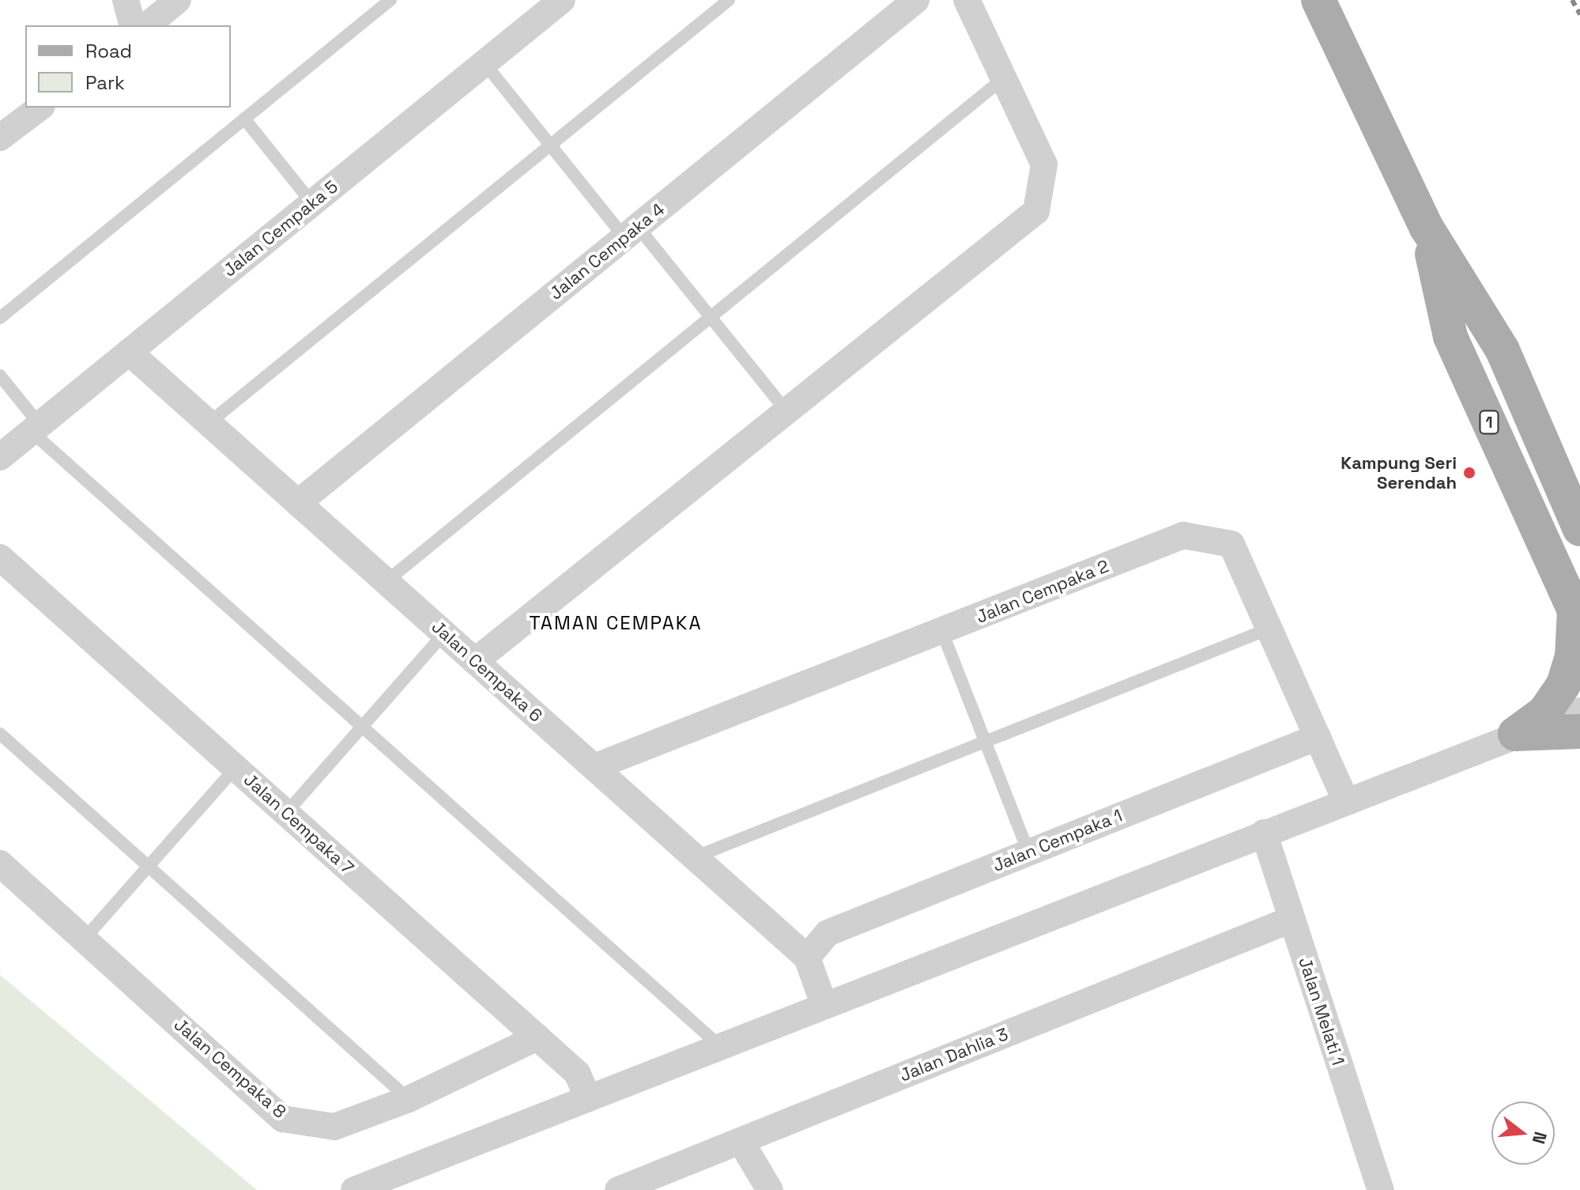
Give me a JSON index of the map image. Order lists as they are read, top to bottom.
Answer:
{
  "streets": {
    "main road": ["1"],
    "street": [
      "Jalan Cempaka 5",
      "Jalan Cempaka 4",
      "Jalan Cempaka 2",
      "Jalan Cempaka 6",
      "Jalan Cempaka 7",
      "Jalan Cempaka 1",
      "Jalan Melati 1",
      "Jalan Dahlia 3",
      "Jalan Cempaka 8"
    ]
  },
  "crossings": [
    ["Jalan Cempaka 5", "Jalan Cempaka 6"],
    ["Jalan Cempaka 4", "Jalan Cempaka 6"],
    ["Jalan Cempaka 2", "Jalan Cempaka 6"],
    ["Jalan Cempaka 2", "Jalan Cempaka 1"],
    ["Jalan Cempaka 6", "Jalan Cempaka 1"],
    ["Jalan Cempaka 7", "Jalan Cempaka 8"],
    ["Jalan Melati 1", "Jalan Dahlia 3"]
  ],
  "districts": ["TAMAN CEMPAKA"],
  "places": ["Kampung Seri Serendah"],
  "legend": ["Road", "Park"],
  "north": "right"
}
